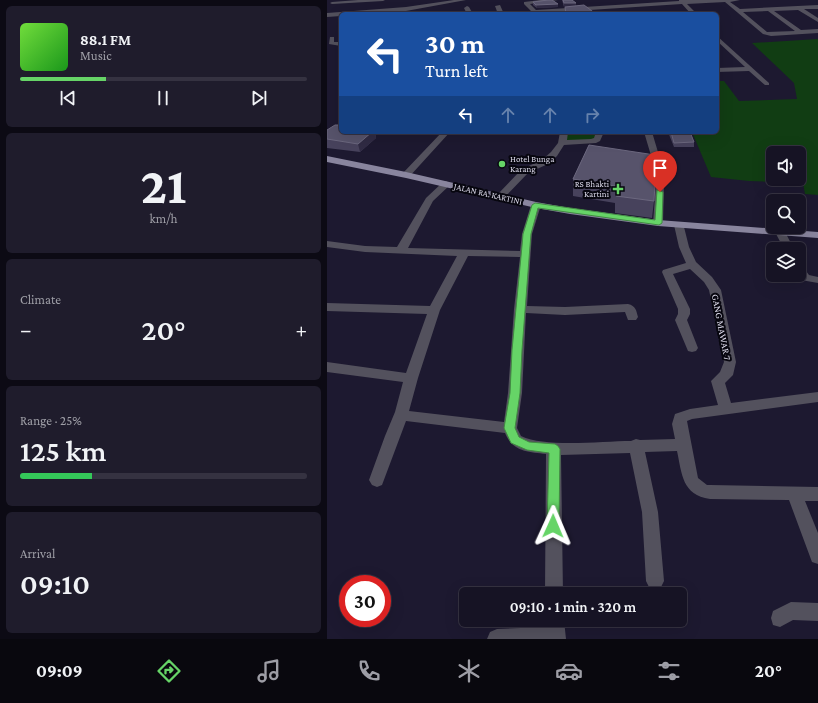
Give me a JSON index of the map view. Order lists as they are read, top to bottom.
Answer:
{
  "streets": {
    "main road": ["JALAN RA. KARTINI"],
    "street": ["GANG MAWAR 7"]
  },
  "crossings": [
    ["JALAN RA. KARTINI", "GANG MAWAR 7"]
  ],
  "places": {
    "other": ["Hotel Bunga Karang"],
    "health": ["RS Bhakti Kartini"]
  },
  "page": {
    "turn": ["30 m", "Turn left"],
    "song": ["88.1 FM", "Music"],
    "tile": [
      ["21", "km/h"],
      "Climate",
      ["Range · 25%", "125 km"],
      ["Arrival", "09:10"]
    ],
    "heat": ["−", "20°", "+"],
    "limit": "30",
    "trip": "09:10 · 1 min · 320 m",
    "tabs": ["09:09", "20°"]
  }
}
